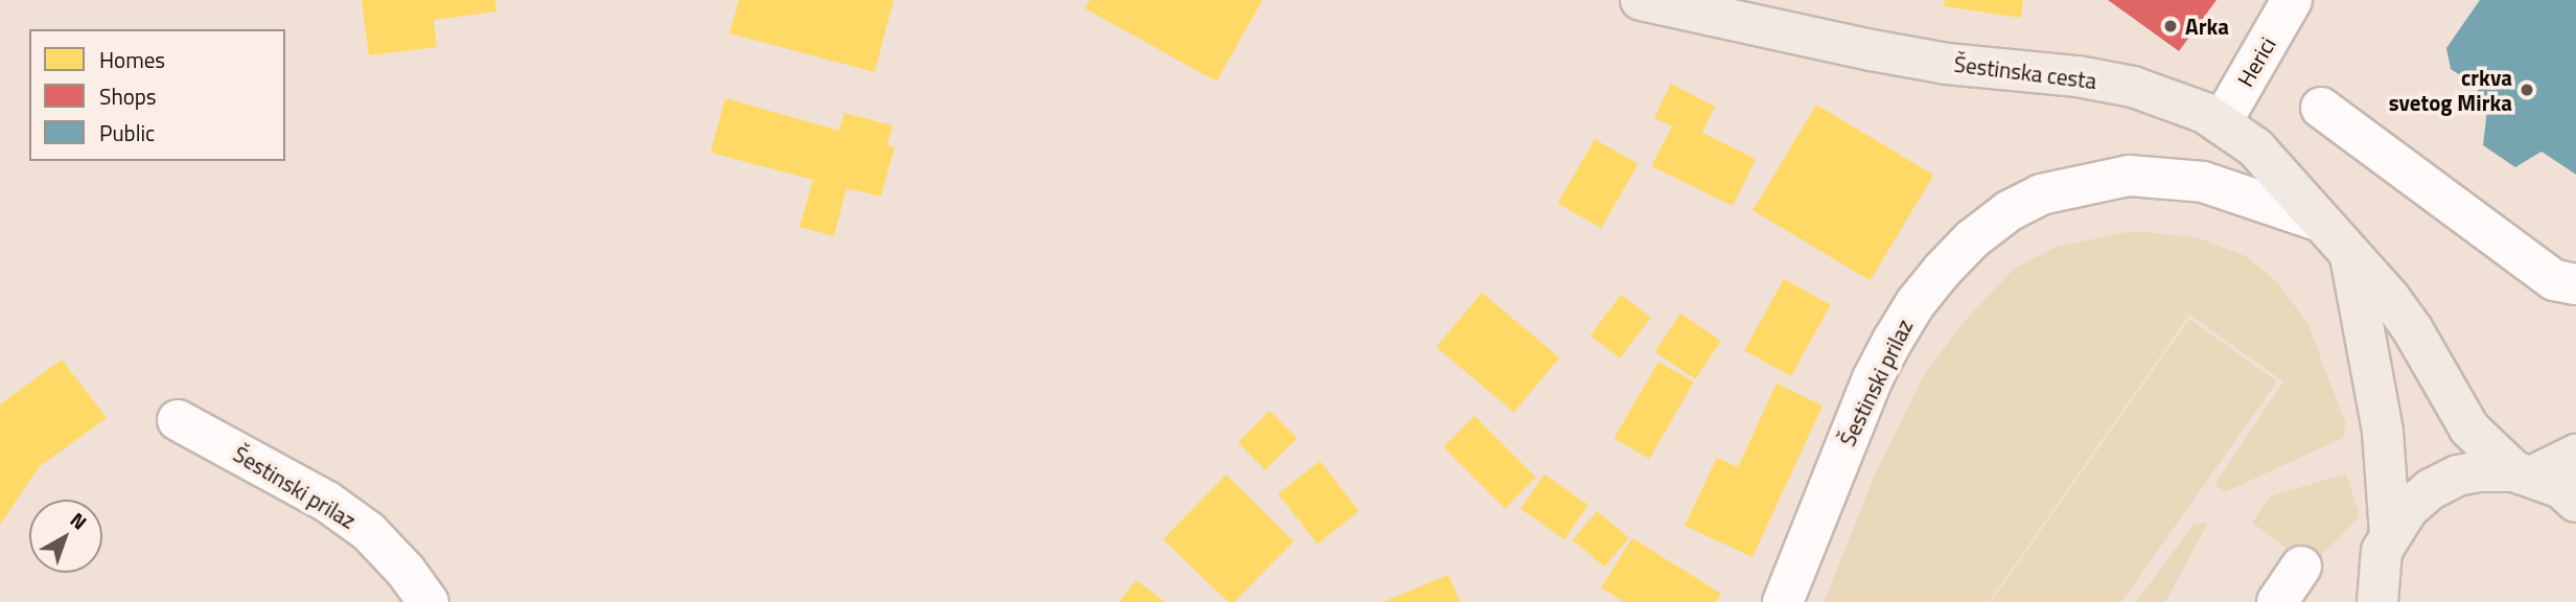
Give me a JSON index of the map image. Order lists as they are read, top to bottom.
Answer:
{
  "streets": {
    "main road": ["Šestinska cesta"],
    "street": ["Herici", "Šestinski prilaz"]
  },
  "crossings": [
    ["Herici", "Šestinska cesta"],
    ["Šestinska cesta", "Šestinski prilaz"]
  ],
  "places": ["Arka", "crkva svetog Mirka"],
  "legend": ["Homes", "Shops", "Public"],
  "north": "top right"
}
